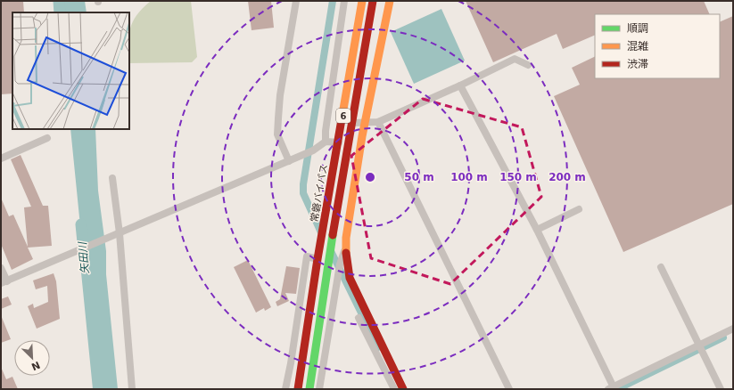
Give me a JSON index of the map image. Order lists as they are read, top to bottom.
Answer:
{
  "streets": {
    "main road": ["6", "常磐バイパス"]
  },
  "water": ["矢田川"],
  "legend": ["順調", "混雑", "渋滞"],
  "north": "bottom right",
  "rings": [
    "50 m",
    "100 m",
    "150 m",
    "200 m"
  ]
}
